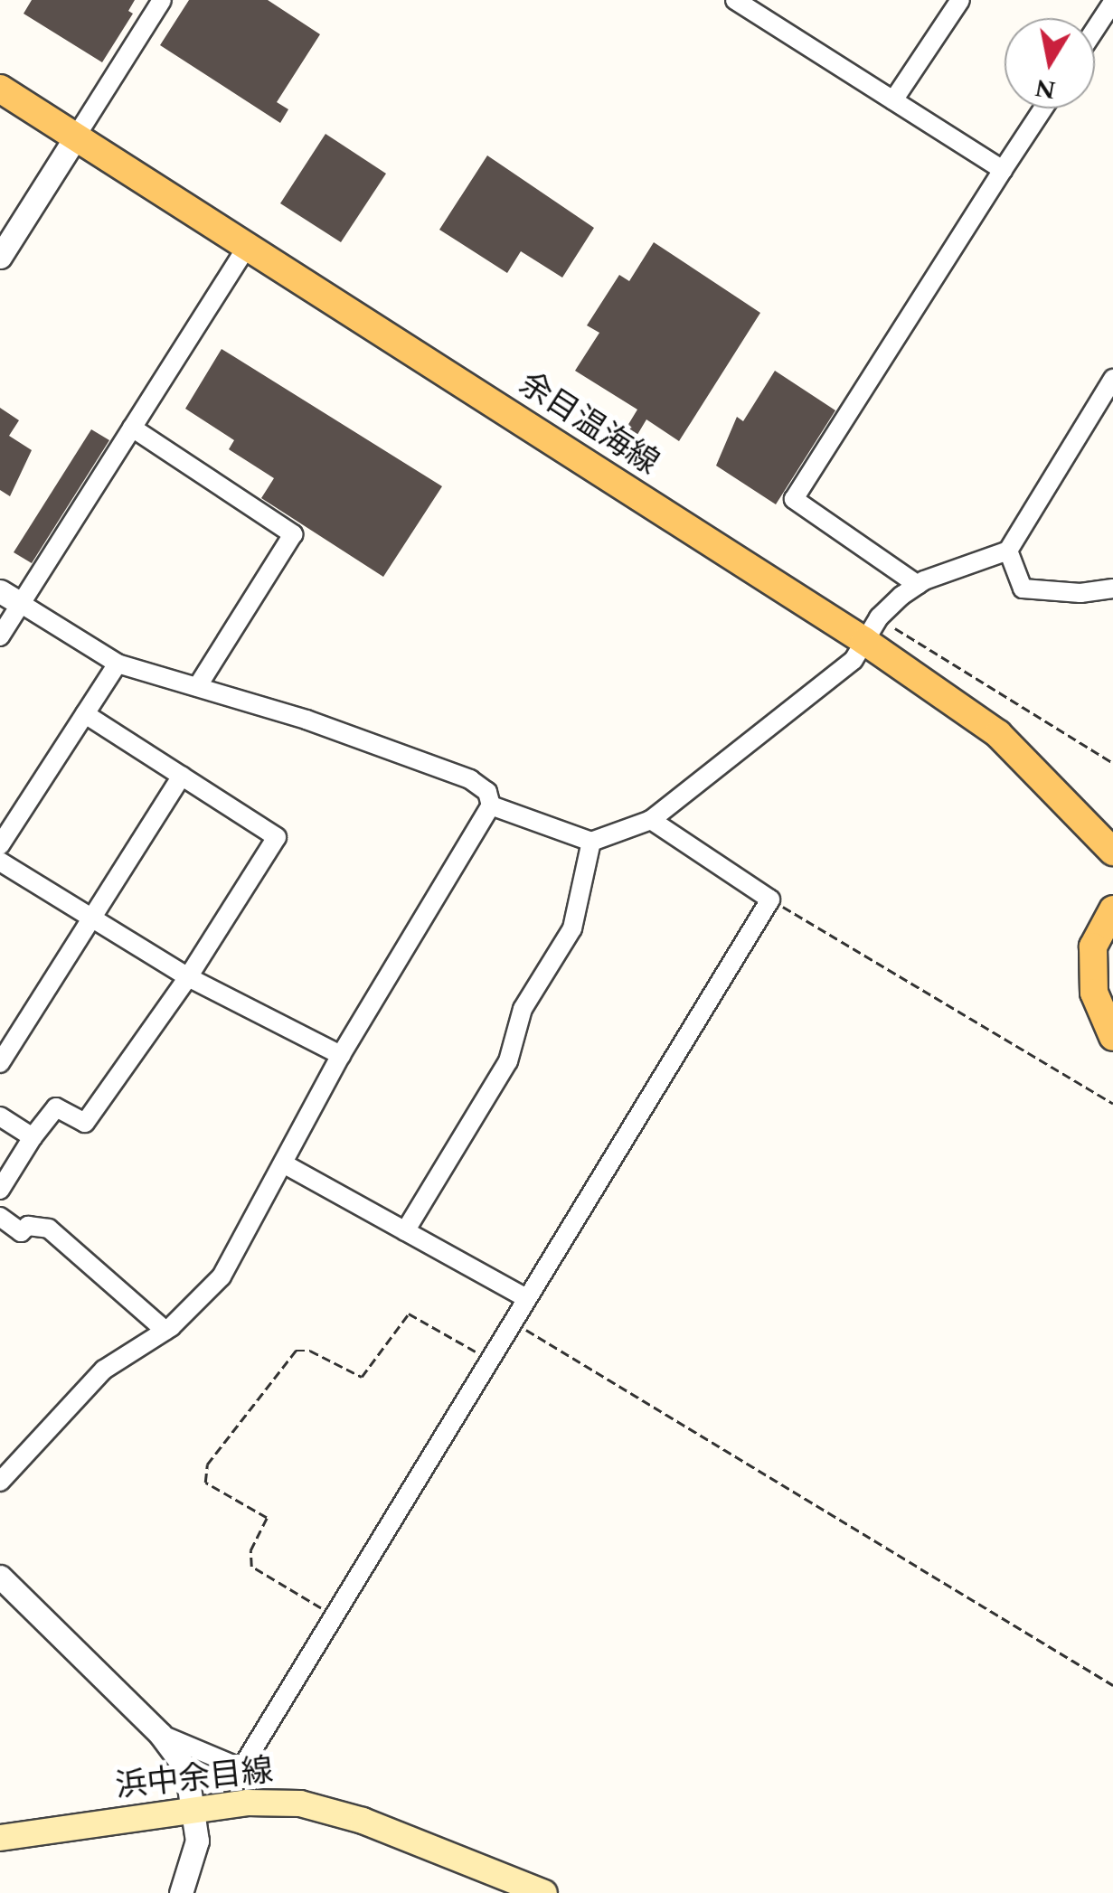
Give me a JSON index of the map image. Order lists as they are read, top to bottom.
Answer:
{
  "streets": {
    "main road": ["余目温海線", "浜中余目線"]
  },
  "north": "bottom"
}
